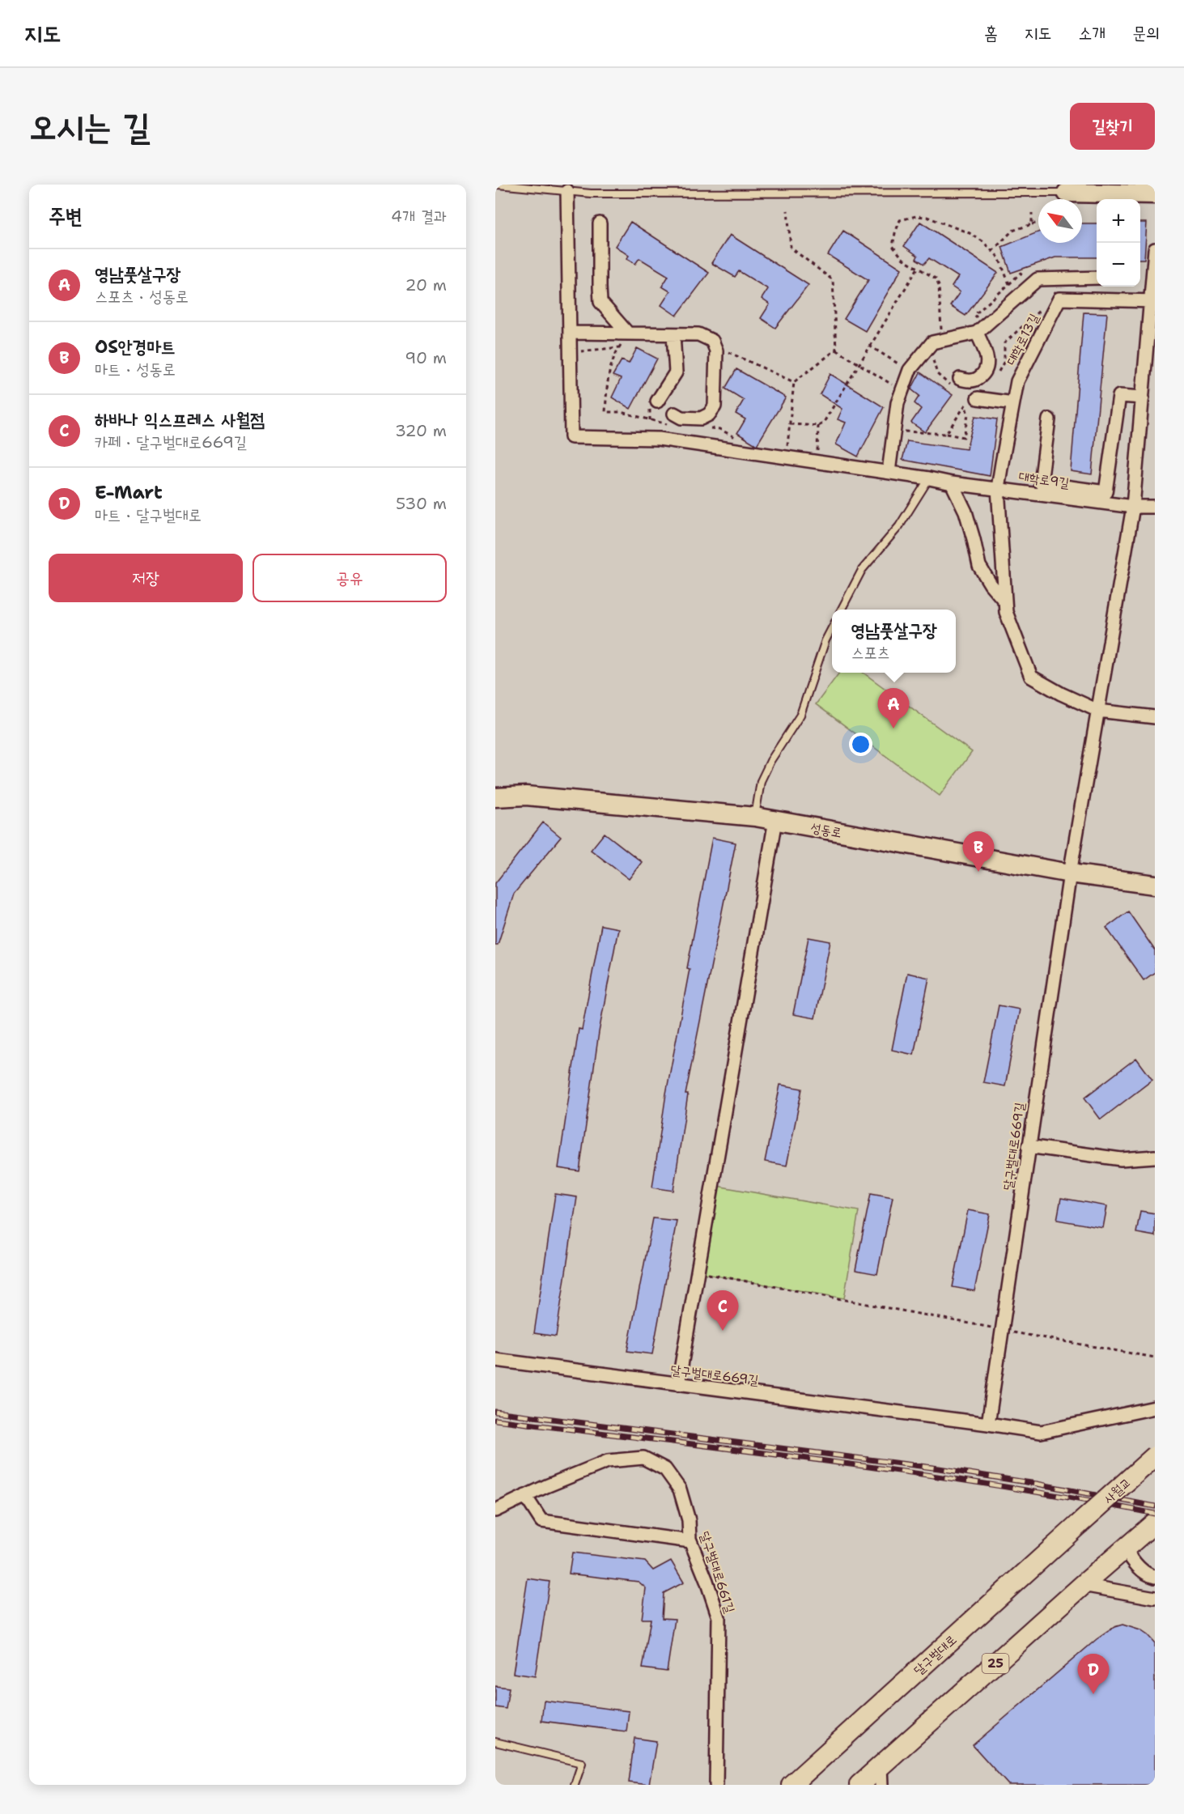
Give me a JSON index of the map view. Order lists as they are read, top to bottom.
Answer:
{
  "streets": {
    "main road": ["사월교", "달구벌대로", "25"],
    "street": [
      "대학로13길",
      "대학로9길",
      "성동로",
      "달구벌대로669길",
      "달구벌대로661길"
    ]
  },
  "crossings": [
    ["대학로13길", "대학로9길"],
    ["대학로13길", "달구벌대로669길"],
    ["대학로9길", "달구벌대로669길"],
    ["성동로", "달구벌대로669길"],
    ["사월교", "달구벌대로"]
  ],
  "north": "top left",
  "page": {
    "header": "지도",
    "nav": [
      "홈",
      "지도",
      "소개",
      "문의"
    ],
    "buttons": [
      "길찾기",
      ["저장", "공유"]
    ],
    "title": "오시는 길",
    "heading": ["주변", "4개 결과"],
    "map_buttons": ["+", "−"],
    "list": [
      {
        "mark": "A",
        "name": "영남풋살구장",
        "note": "스포츠 · 성동로",
        "value": "20 m"
      },
      {
        "mark": "B",
        "name": "OS안경마트",
        "note": "마트 · 성동로",
        "value": "90 m"
      },
      {
        "mark": "C",
        "name": "하바나 익스프레스 사월점",
        "note": "카페 · 달구벌대로669길",
        "value": "320 m"
      },
      {
        "mark": "D",
        "name": "E-Mart",
        "note": "마트 · 달구벌대로",
        "value": "530 m"
      }
    ],
    "popup": ["영남풋살구장", "스포츠"],
    "pins": [
      "A",
      "B",
      "C",
      "D"
    ]
  }
}
